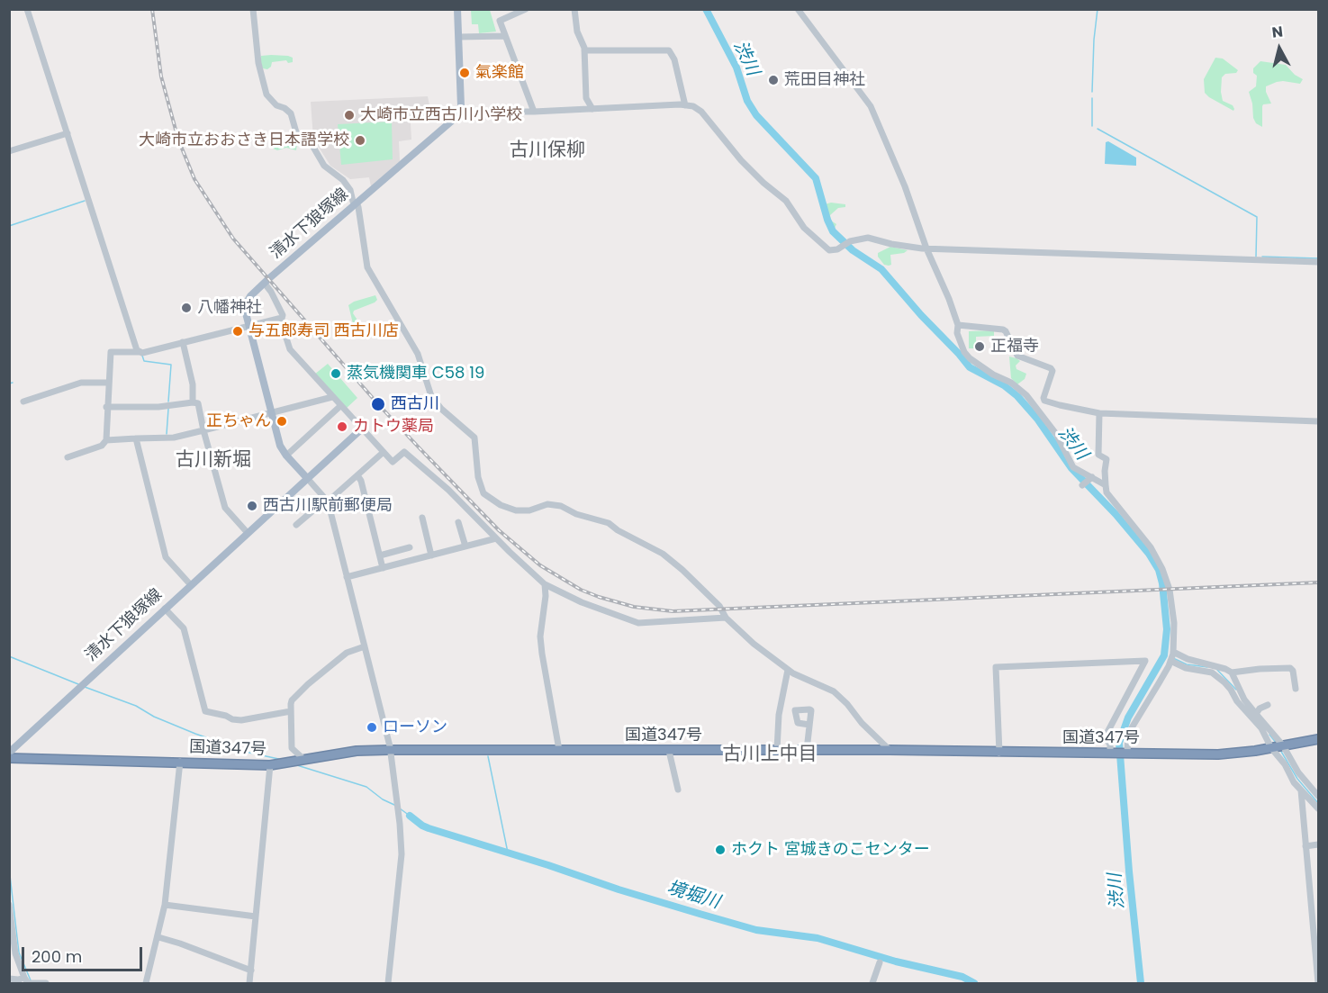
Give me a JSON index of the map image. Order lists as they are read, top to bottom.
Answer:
{
  "streets": {
    "highway": ["国道347号"],
    "main road": ["清水下狼塚線"]
  },
  "districts": ["古川保柳", "古川新堀", "古川上中目"],
  "water": ["渋川", "境堀川"],
  "places": [
    "氣楽館",
    "荒田目神社",
    "大崎市立西古川小学校",
    "大崎市立おおさき日本語学校",
    "八幡神社",
    "与五郎寿司 西古川店",
    "正福寺",
    "蒸気機関車 C58 19",
    "西古川",
    "正ちゃん",
    "カトウ薬局",
    "西古川駅前郵便局",
    "ローソン",
    "ホクト 宮城きのこセンター"
  ],
  "scale_bar": "200 m",
  "north": "top"
}
